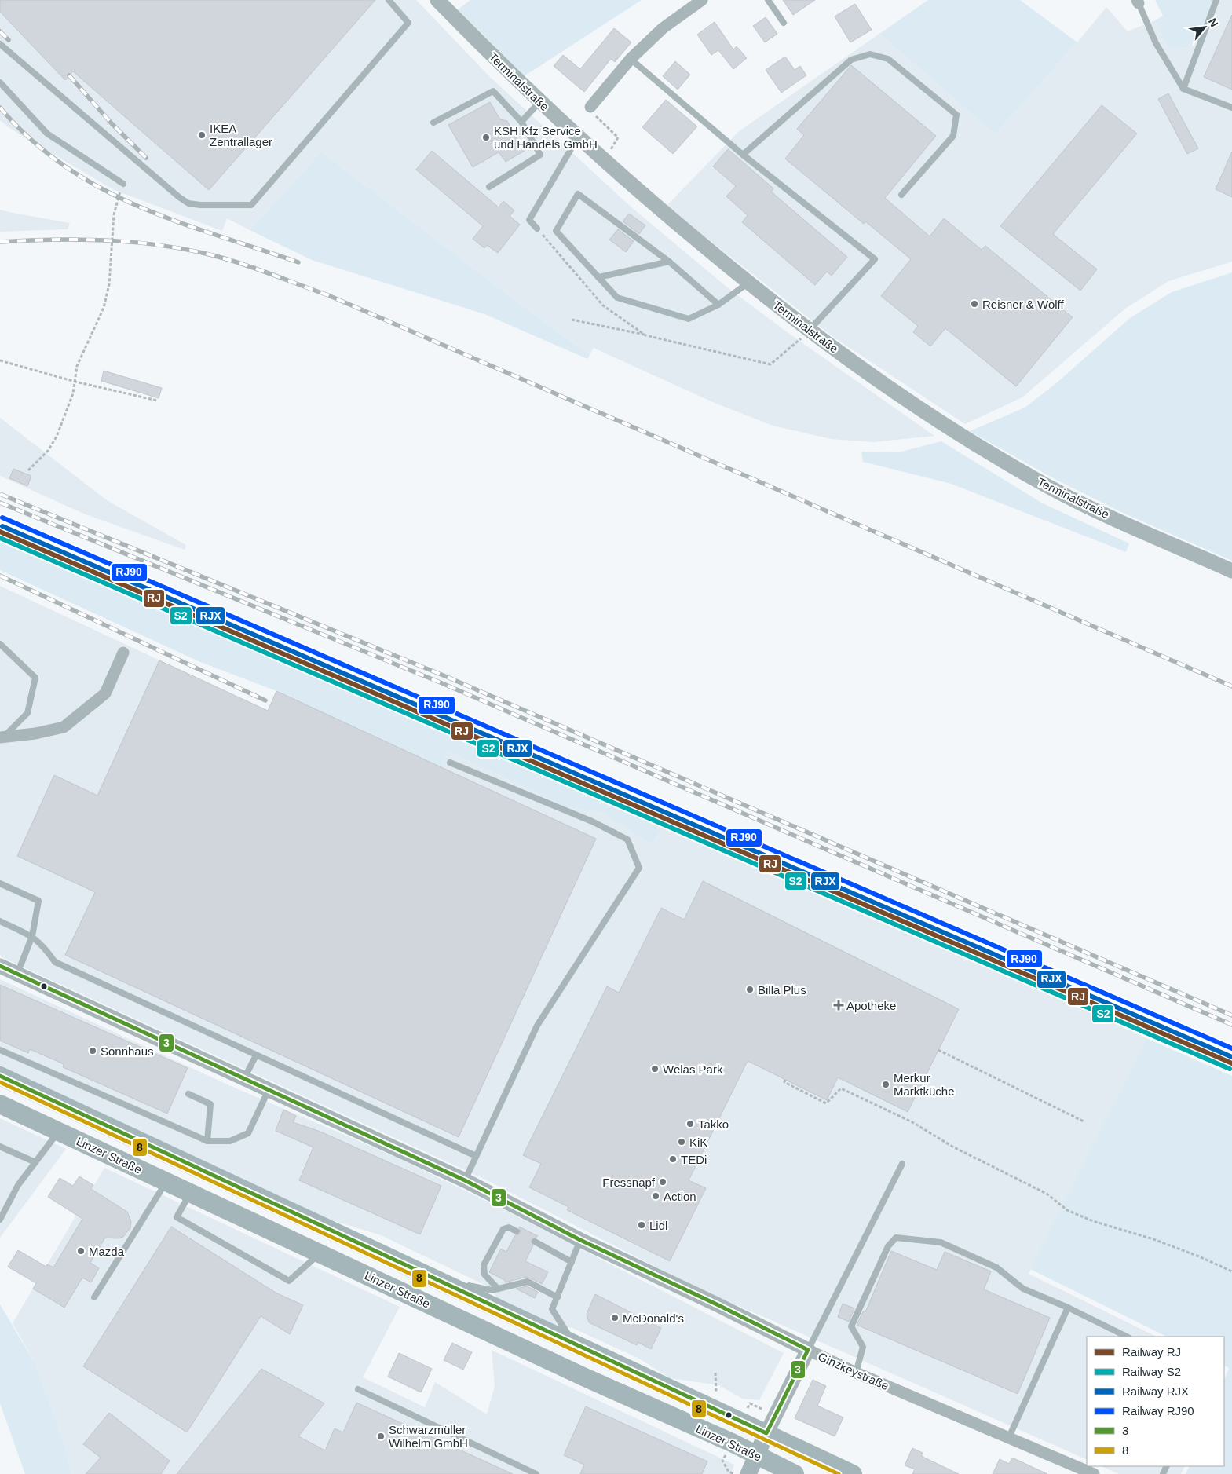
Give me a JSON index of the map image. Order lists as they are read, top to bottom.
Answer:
{
  "streets": {
    "main road": ["Linzer Straße"],
    "street": ["Terminalstraße", "Ginzkeystraße"]
  },
  "places": {
    "other": [
      "IKEA Zentrallager",
      "KSH Kfz Service und Handels GmbH",
      "Reisner & Wolff",
      "Billa Plus",
      "Sonnhaus",
      "Welas Park",
      "Merkur Marktküche",
      "Takko",
      "KiK",
      "TEDi",
      "Fressnapf",
      "Action",
      "Lidl",
      "Mazda",
      "McDonald's",
      "Schwarzmüller Wilhelm GmbH"
    ],
    "health": ["Apotheke"]
  },
  "lines": [
    "rail line RJ90",
    "rail line RJX",
    "rail line RJ",
    "rail line S2",
    "transit line 3",
    "transit line 8"
  ],
  "legend": [
    "Railway RJ",
    "Railway S2",
    "Railway RJX",
    "Railway RJ90",
    "3",
    "8"
  ],
  "north": "top right"
}
